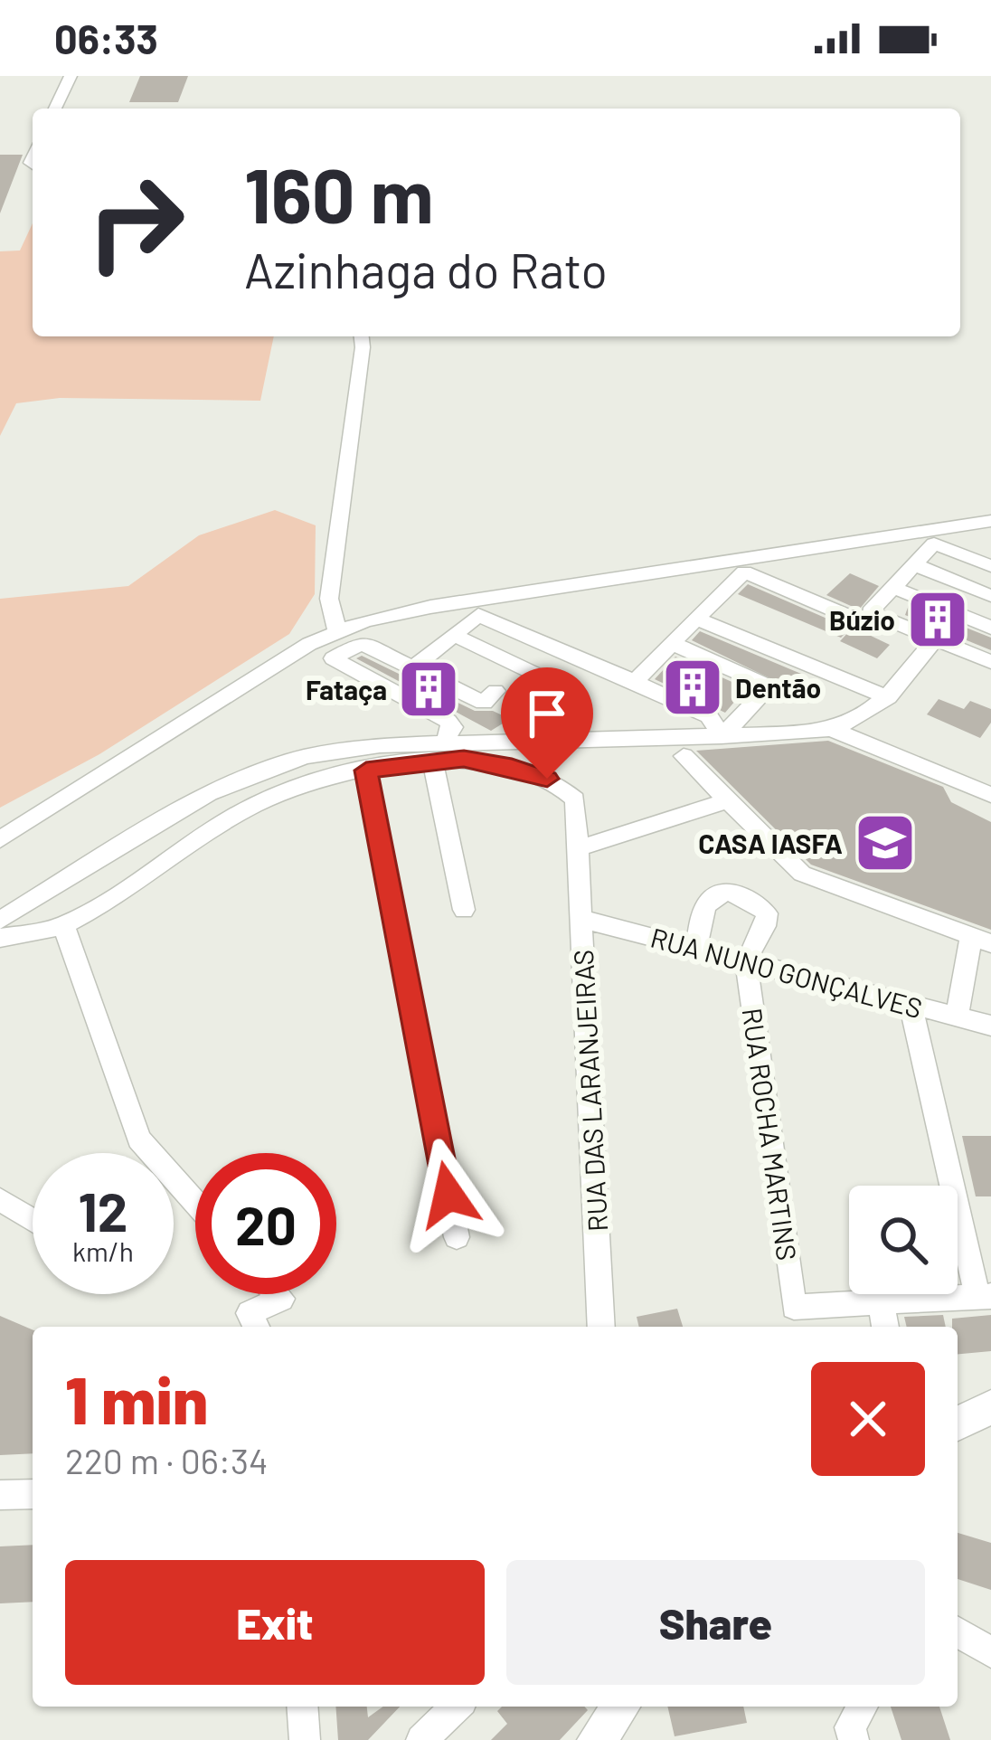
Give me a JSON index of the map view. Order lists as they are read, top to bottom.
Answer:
{
  "streets": {
    "street": ["RUA NUNO GONÇALVES", "RUA DAS LARANJEIRAS", "RUA ROCHA MARTINS"]
  },
  "crossings": [
    ["RUA NUNO GONÇALVES", "RUA DAS LARANJEIRAS"],
    ["RUA NUNO GONÇALVES", "RUA ROCHA MARTINS"]
  ],
  "places": {
    "building": ["Búzio", "Dentão", "Fataça"],
    "school or university": ["CASA IASFA"]
  },
  "page": {
    "status": "06:33",
    "turn": ["160 m", "Azinhaga do Rato"],
    "speed": "12 km/h",
    "limit": "20",
    "heading": ["1 min", "220 m · 06:34"],
    "buttons": ["Exit", "Share"]
  }
}
